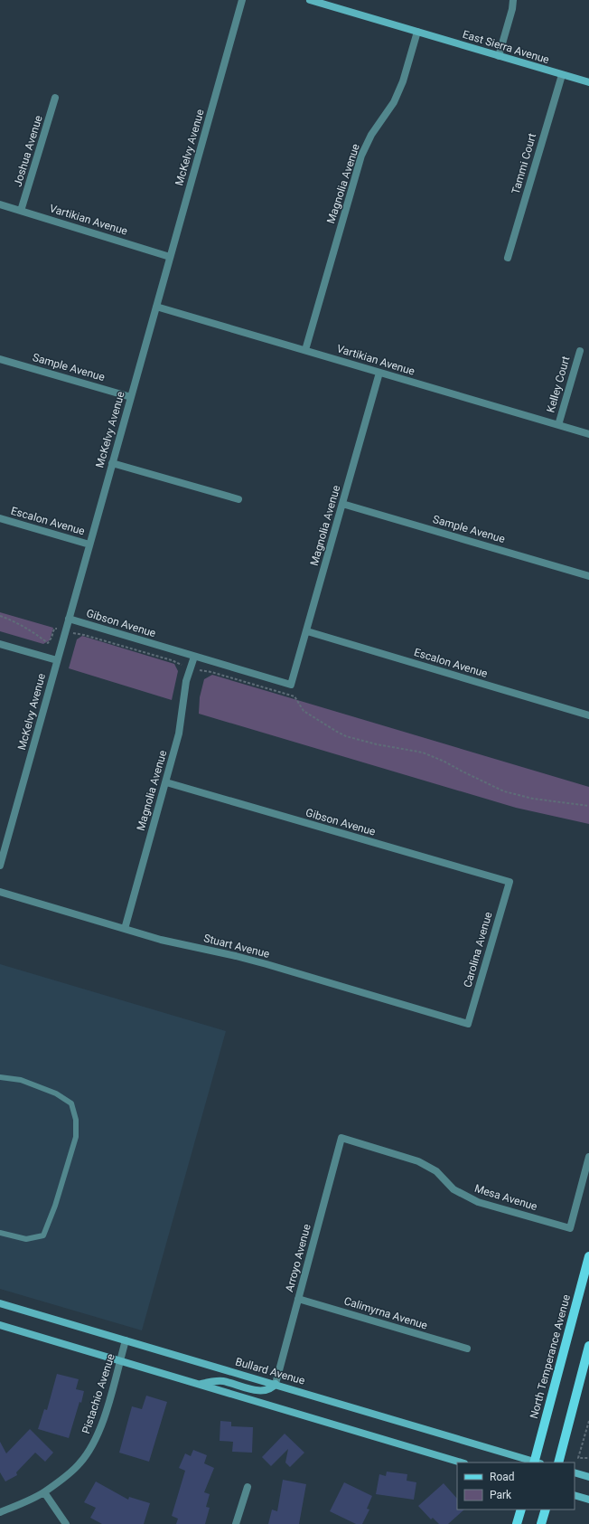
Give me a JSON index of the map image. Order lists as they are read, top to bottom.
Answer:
{
  "streets": {
    "main road": ["East Sierra Avenue", "North Temperance Avenue", "Bullard Avenue"],
    "street": [
      "McKelvy Avenue",
      "Joshua Avenue",
      "Tammi Court",
      "Magnolia Avenue",
      "Vartikian Avenue",
      "Sample Avenue",
      "Kelley Court",
      "Escalon Avenue",
      "Gibson Avenue",
      "Stuart Avenue",
      "Carolina Avenue",
      "Mesa Avenue",
      "Arroyo Avenue",
      "Calimyrna Avenue",
      "Pistachio Avenue"
    ]
  },
  "crossings": [
    ["East Sierra Avenue", "Tammi Court"],
    ["East Sierra Avenue", "Magnolia Avenue"],
    ["McKelvy Avenue", "Vartikian Avenue"],
    ["McKelvy Avenue", "Sample Avenue"],
    ["McKelvy Avenue", "Escalon Avenue"],
    ["McKelvy Avenue", "Gibson Avenue"],
    ["Joshua Avenue", "Vartikian Avenue"],
    ["Magnolia Avenue", "Vartikian Avenue"],
    ["Magnolia Avenue", "Sample Avenue"],
    ["Magnolia Avenue", "Escalon Avenue"],
    ["Magnolia Avenue", "Gibson Avenue"],
    ["Magnolia Avenue", "Stuart Avenue"],
    ["Vartikian Avenue", "Kelley Court"],
    ["Gibson Avenue", "Carolina Avenue"],
    ["Stuart Avenue", "Carolina Avenue"],
    ["Mesa Avenue", "Arroyo Avenue"],
    ["Arroyo Avenue", "Calimyrna Avenue"],
    ["Arroyo Avenue", "Bullard Avenue"],
    ["North Temperance Avenue", "Bullard Avenue"],
    ["Bullard Avenue", "Pistachio Avenue"]
  ],
  "legend": ["Road", "Park"]
}
